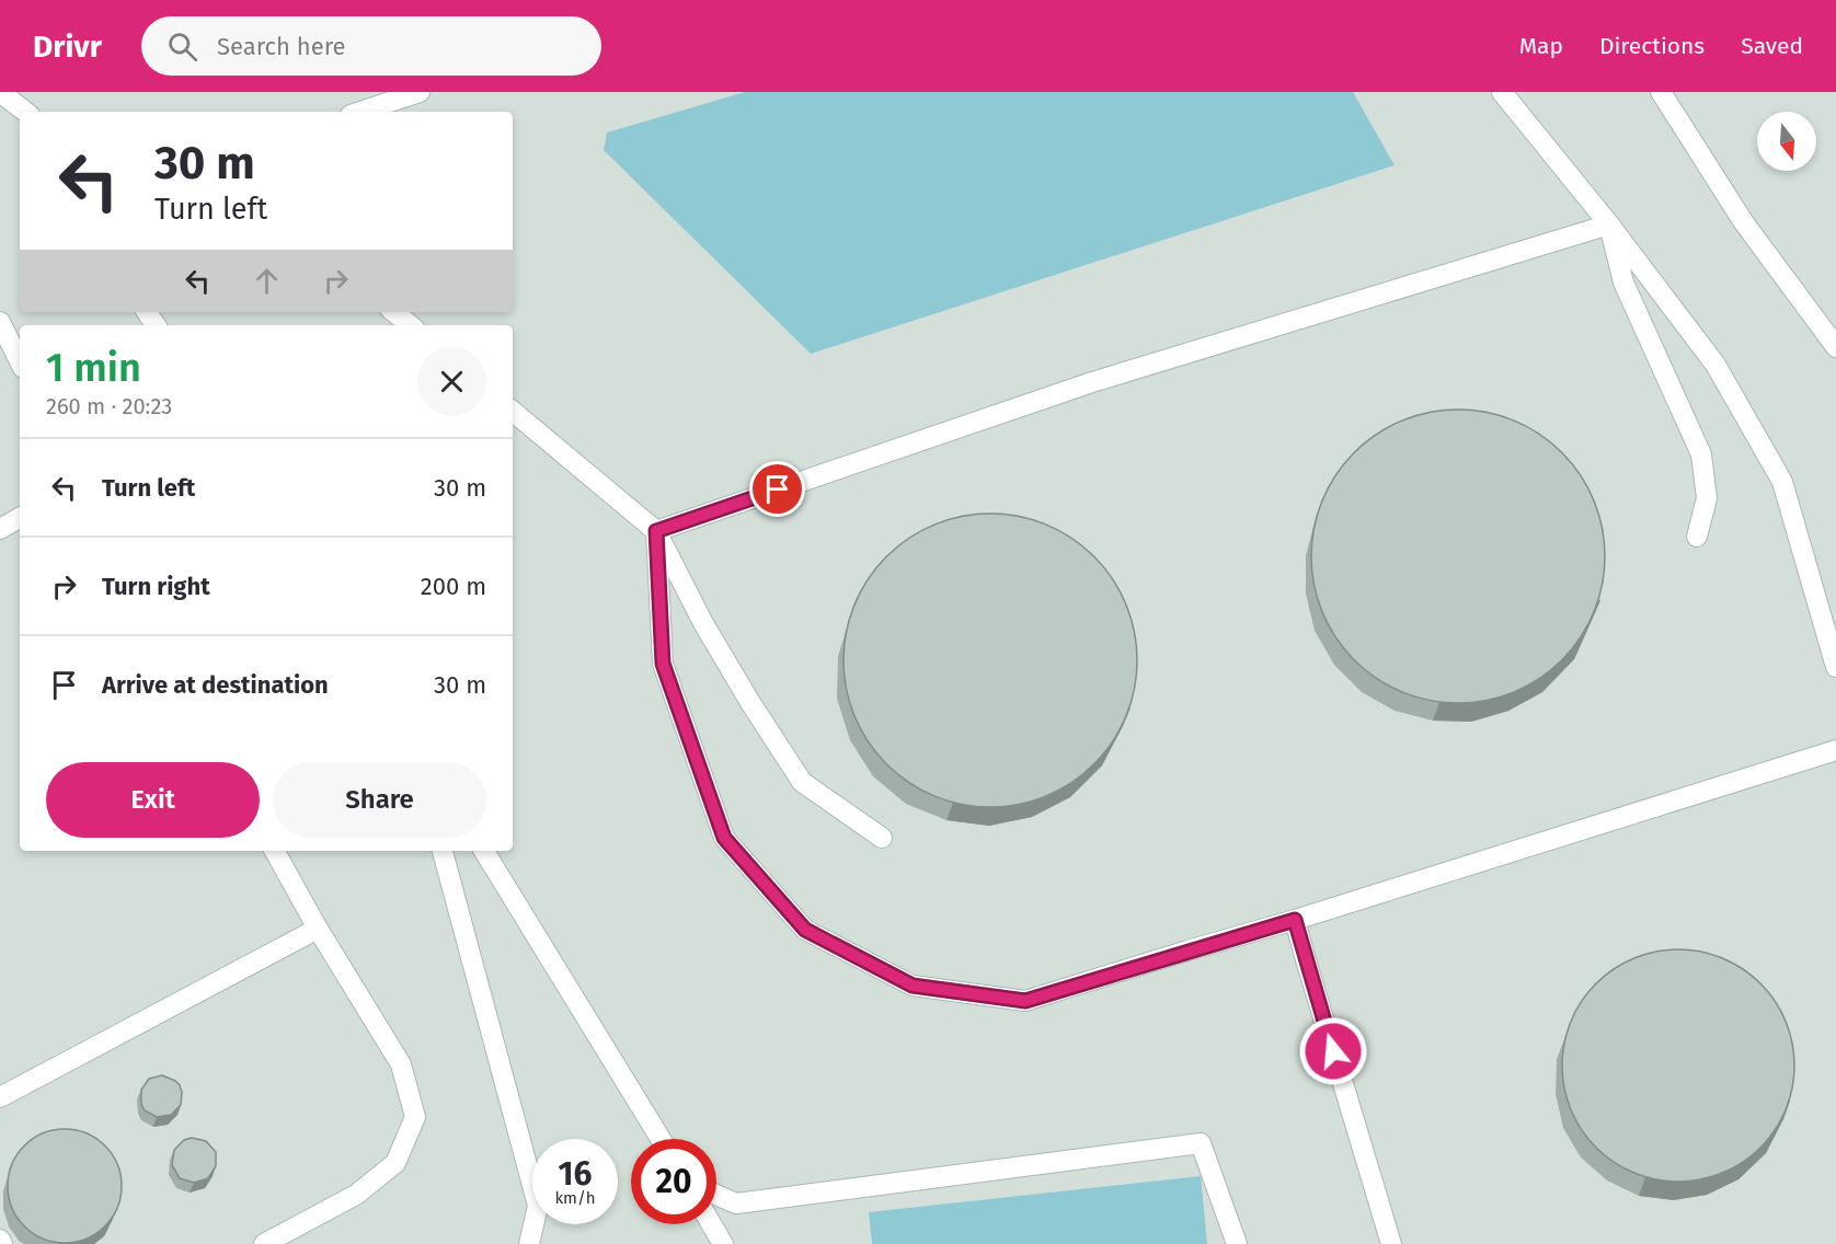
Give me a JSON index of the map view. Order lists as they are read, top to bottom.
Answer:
{
  "north": "bottom",
  "page": {
    "header": "Drivr",
    "search": "Search here",
    "nav": ["Map", "Directions", "Saved"],
    "turn": ["30 m", "Turn left"],
    "heading": ["1 min", "260 m · 20:23"],
    "list": [
      {
        "name": "Turn left",
        "value": "30 m"
      },
      {
        "name": "Turn right",
        "value": "200 m"
      },
      {
        "name": "Arrive at destination",
        "value": "30 m"
      }
    ],
    "buttons": ["Exit", "Share"],
    "speed": "16 km/h",
    "limit": "20"
  }
}
